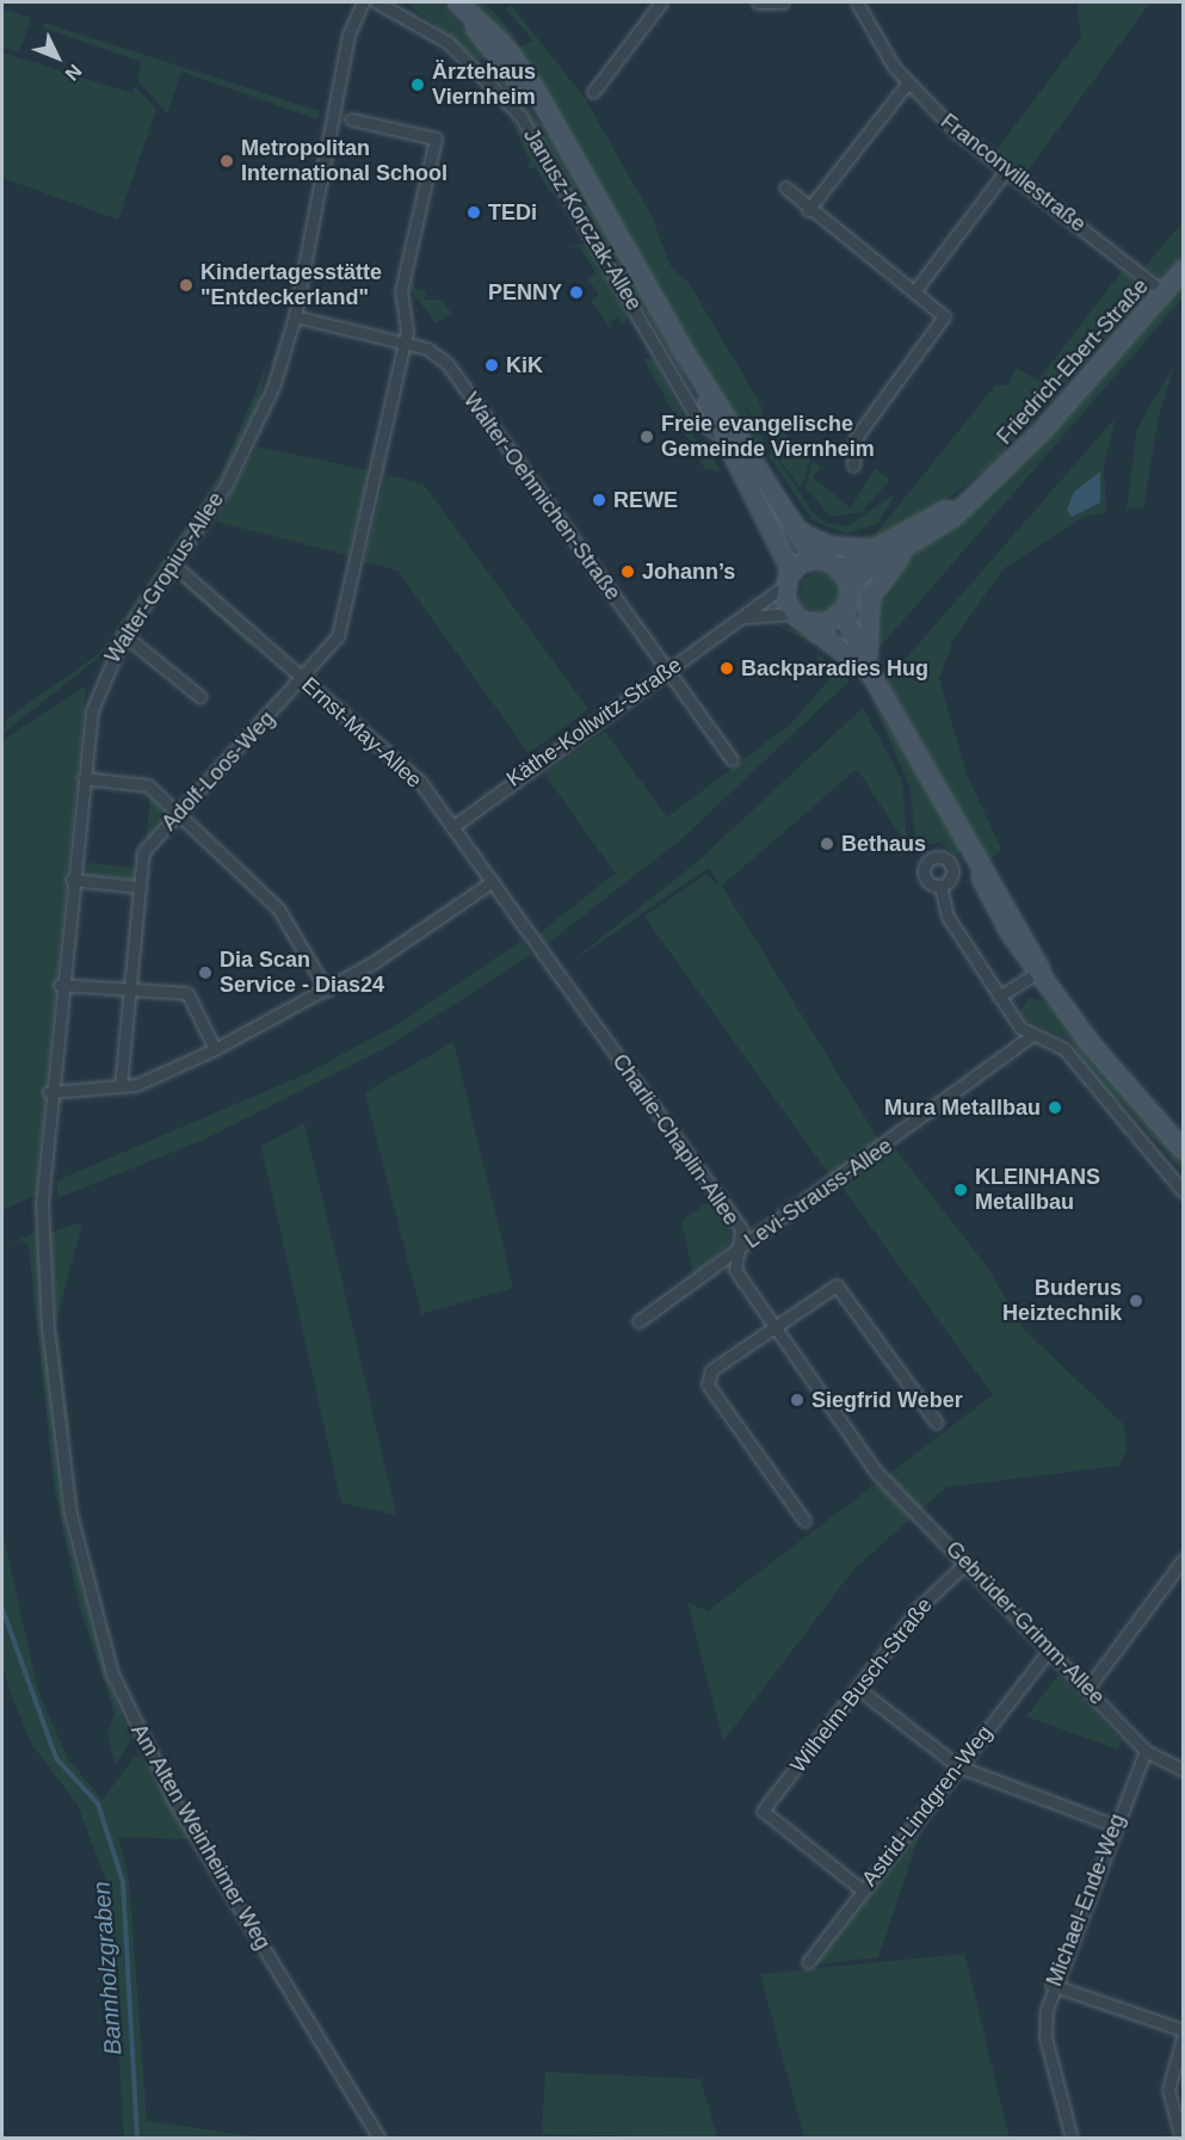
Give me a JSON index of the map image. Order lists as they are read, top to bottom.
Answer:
{
  "streets": {
    "main road": ["Friedrich-Ebert-Straße"],
    "street": [
      "Franconvillestraße",
      "Janusz-Korczak-Allee",
      "Walter-Oehmichen-Straße",
      "Walter-Gropius-Allee",
      "Käthe-Kollwitz-Straße",
      "Ernst-May-Allee",
      "Adolf-Loos-Weg",
      "Charlie-Chaplin-Allee",
      "Levi-Strauss-Allee",
      "Gebrüder-Grimm-Allee",
      "Wilhelm-Busch-Straße",
      "Astrid-Lindgren-Weg",
      "Am Alten Weinheimer Weg",
      "Michael-Ende-Weg"
    ]
  },
  "crossings": [
    ["Franconvillestraße", "Friedrich-Ebert-Straße"],
    ["Friedrich-Ebert-Straße", "Käthe-Kollwitz-Straße"],
    ["Walter-Oehmichen-Straße", "Walter-Gropius-Allee"],
    ["Walter-Oehmichen-Straße", "Käthe-Kollwitz-Straße"],
    ["Walter-Oehmichen-Straße", "Adolf-Loos-Weg"],
    ["Walter-Gropius-Allee", "Ernst-May-Allee"],
    ["Walter-Gropius-Allee", "Am Alten Weinheimer Weg"],
    ["Käthe-Kollwitz-Straße", "Ernst-May-Allee"],
    ["Ernst-May-Allee", "Adolf-Loos-Weg"],
    ["Ernst-May-Allee", "Charlie-Chaplin-Allee"],
    ["Charlie-Chaplin-Allee", "Levi-Strauss-Allee"],
    ["Charlie-Chaplin-Allee", "Gebrüder-Grimm-Allee"],
    ["Gebrüder-Grimm-Allee", "Wilhelm-Busch-Straße"],
    ["Gebrüder-Grimm-Allee", "Astrid-Lindgren-Weg"],
    ["Gebrüder-Grimm-Allee", "Michael-Ende-Weg"],
    ["Wilhelm-Busch-Straße", "Astrid-Lindgren-Weg"]
  ],
  "water": ["Bannholzgraben"],
  "places": [
    "Ärztehaus Viernheim",
    "Metropolitan International School",
    "TEDi",
    "Kindertagesstätte \"Entdeckerland\"",
    "PENNY",
    "KiK",
    "Freie evangelische Gemeinde Viernheim",
    "REWE",
    "Johann’s",
    "Backparadies Hug",
    "Bethaus",
    "Dia Scan Service - Dias24",
    "Mura Metallbau",
    "KLEINHANS Metallbau",
    "Buderus Heiztechnik",
    "Siegfrid Weber"
  ],
  "north": "bottom right"
}
